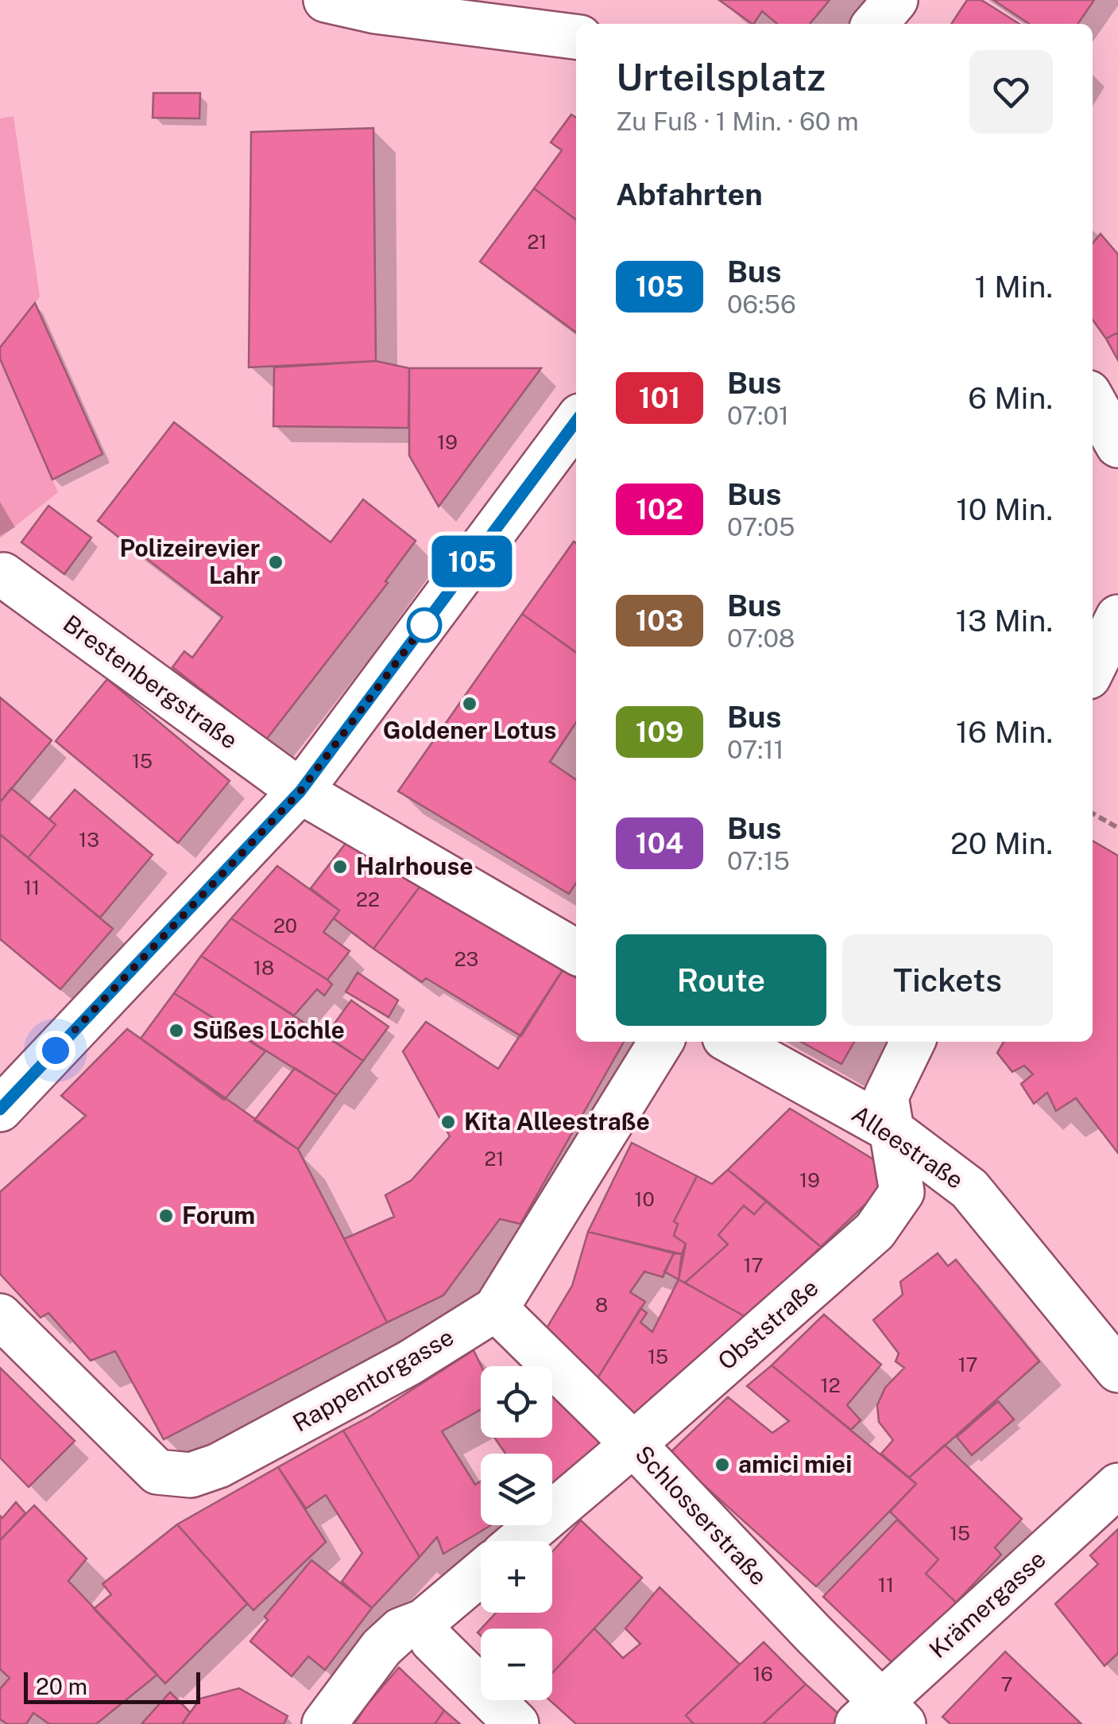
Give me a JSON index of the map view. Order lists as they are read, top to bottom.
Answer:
{
  "streets": {
    "street": [
      "Brestenbergstraße",
      "Alleestraße",
      "Obststraße",
      "Rappentorgasse",
      "Schlosserstraße",
      "Krämergasse"
    ]
  },
  "crossings": [
    ["Alleestraße", "Obststraße"],
    ["Obststraße", "Schlosserstraße"],
    ["Rappentorgasse", "Schlosserstraße"],
    ["Schlosserstraße", "Krämergasse"]
  ],
  "places": [
    "Polizeirevier Lahr",
    "Goldener Lotus",
    "HaIrhouse",
    "Süßes Löchle",
    "Kita Alleestraße",
    "Forum",
    "amici miei"
  ],
  "lines": ["bus line 105"],
  "house_numbers": [
    "21",
    "19",
    "15",
    "13",
    "11",
    "22",
    "20",
    "23",
    "18",
    "21",
    "19",
    "10",
    "17",
    "8",
    "15",
    "17",
    "12",
    "15",
    "11",
    "16",
    "7"
  ],
  "scale_bar": "20 m",
  "page": {
    "on_map": "105",
    "heading": [
      ["Urteilsplatz", "Zu Fuß · 1 Min. · 60 m"],
      "Abfahrten"
    ],
    "list": [
      {
        "mark": "105",
        "name": "Bus",
        "note": "06:56",
        "value": "1 Min."
      },
      {
        "mark": "101",
        "name": "Bus",
        "note": "07:01",
        "value": "6 Min."
      },
      {
        "mark": "102",
        "name": "Bus",
        "note": "07:05",
        "value": "10 Min."
      },
      {
        "mark": "103",
        "name": "Bus",
        "note": "07:08",
        "value": "13 Min."
      },
      {
        "mark": "109",
        "name": "Bus",
        "note": "07:11",
        "value": "16 Min."
      },
      {
        "mark": "104",
        "name": "Bus",
        "note": "07:15",
        "value": "20 Min."
      }
    ],
    "buttons": ["Route", "Tickets"],
    "map_buttons": ["+", "−"],
    "scale": "20 m"
  }
}
